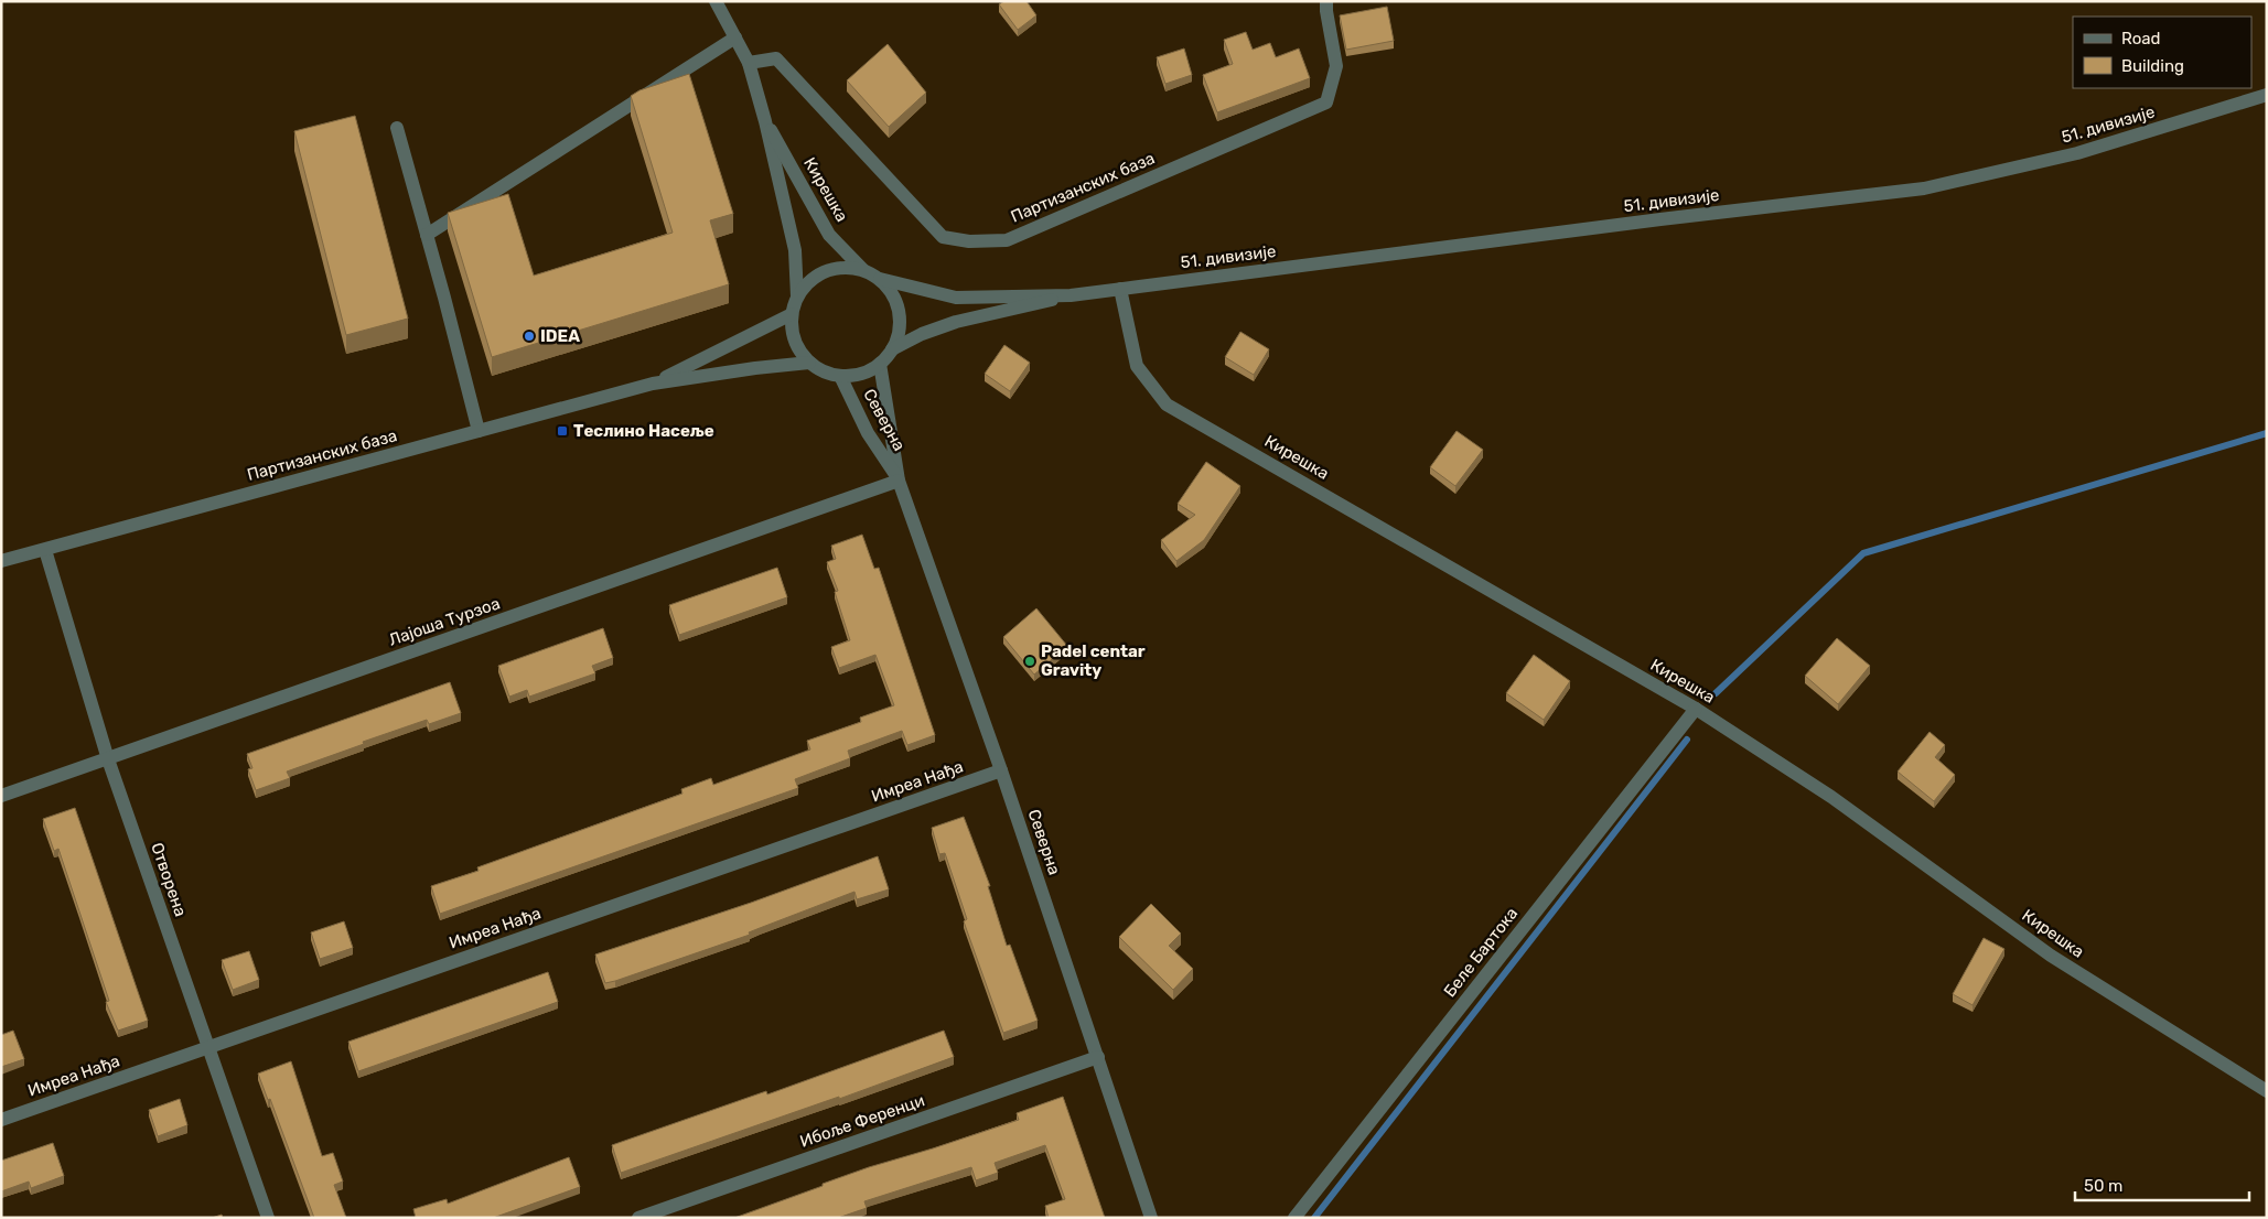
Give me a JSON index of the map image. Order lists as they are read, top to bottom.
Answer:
{
  "streets": {
    "street": [
      "51. дивизије",
      "Партизанских база",
      "Кирешка",
      "Северна",
      "Лајоша Турзоа",
      "Имреа Нађа",
      "Отворена",
      "Беле Бартока",
      "Ибоље Ференци"
    ]
  },
  "crossings": [
    ["51. дивизије", "Партизанских база"],
    ["51. дивизије", "Кирешка"],
    ["51. дивизије", "Северна"],
    ["Партизанских база", "Кирешка"],
    ["Партизанских база", "Северна"],
    ["Партизанских база", "Отворена"],
    ["Кирешка", "Северна"],
    ["Кирешка", "Беле Бартока"],
    ["Северна", "Лајоша Турзоа"],
    ["Северна", "Имреа Нађа"],
    ["Северна", "Ибоље Ференци"],
    ["Лајоша Турзоа", "Отворена"],
    ["Имреа Нађа", "Отворена"]
  ],
  "places": {
    "other": ["IDEA", "Padel centar Gravity"],
    "transit": ["Теслино Насеље"]
  },
  "legend": ["Road", "Building"],
  "scale_bar": "50 m"
}
